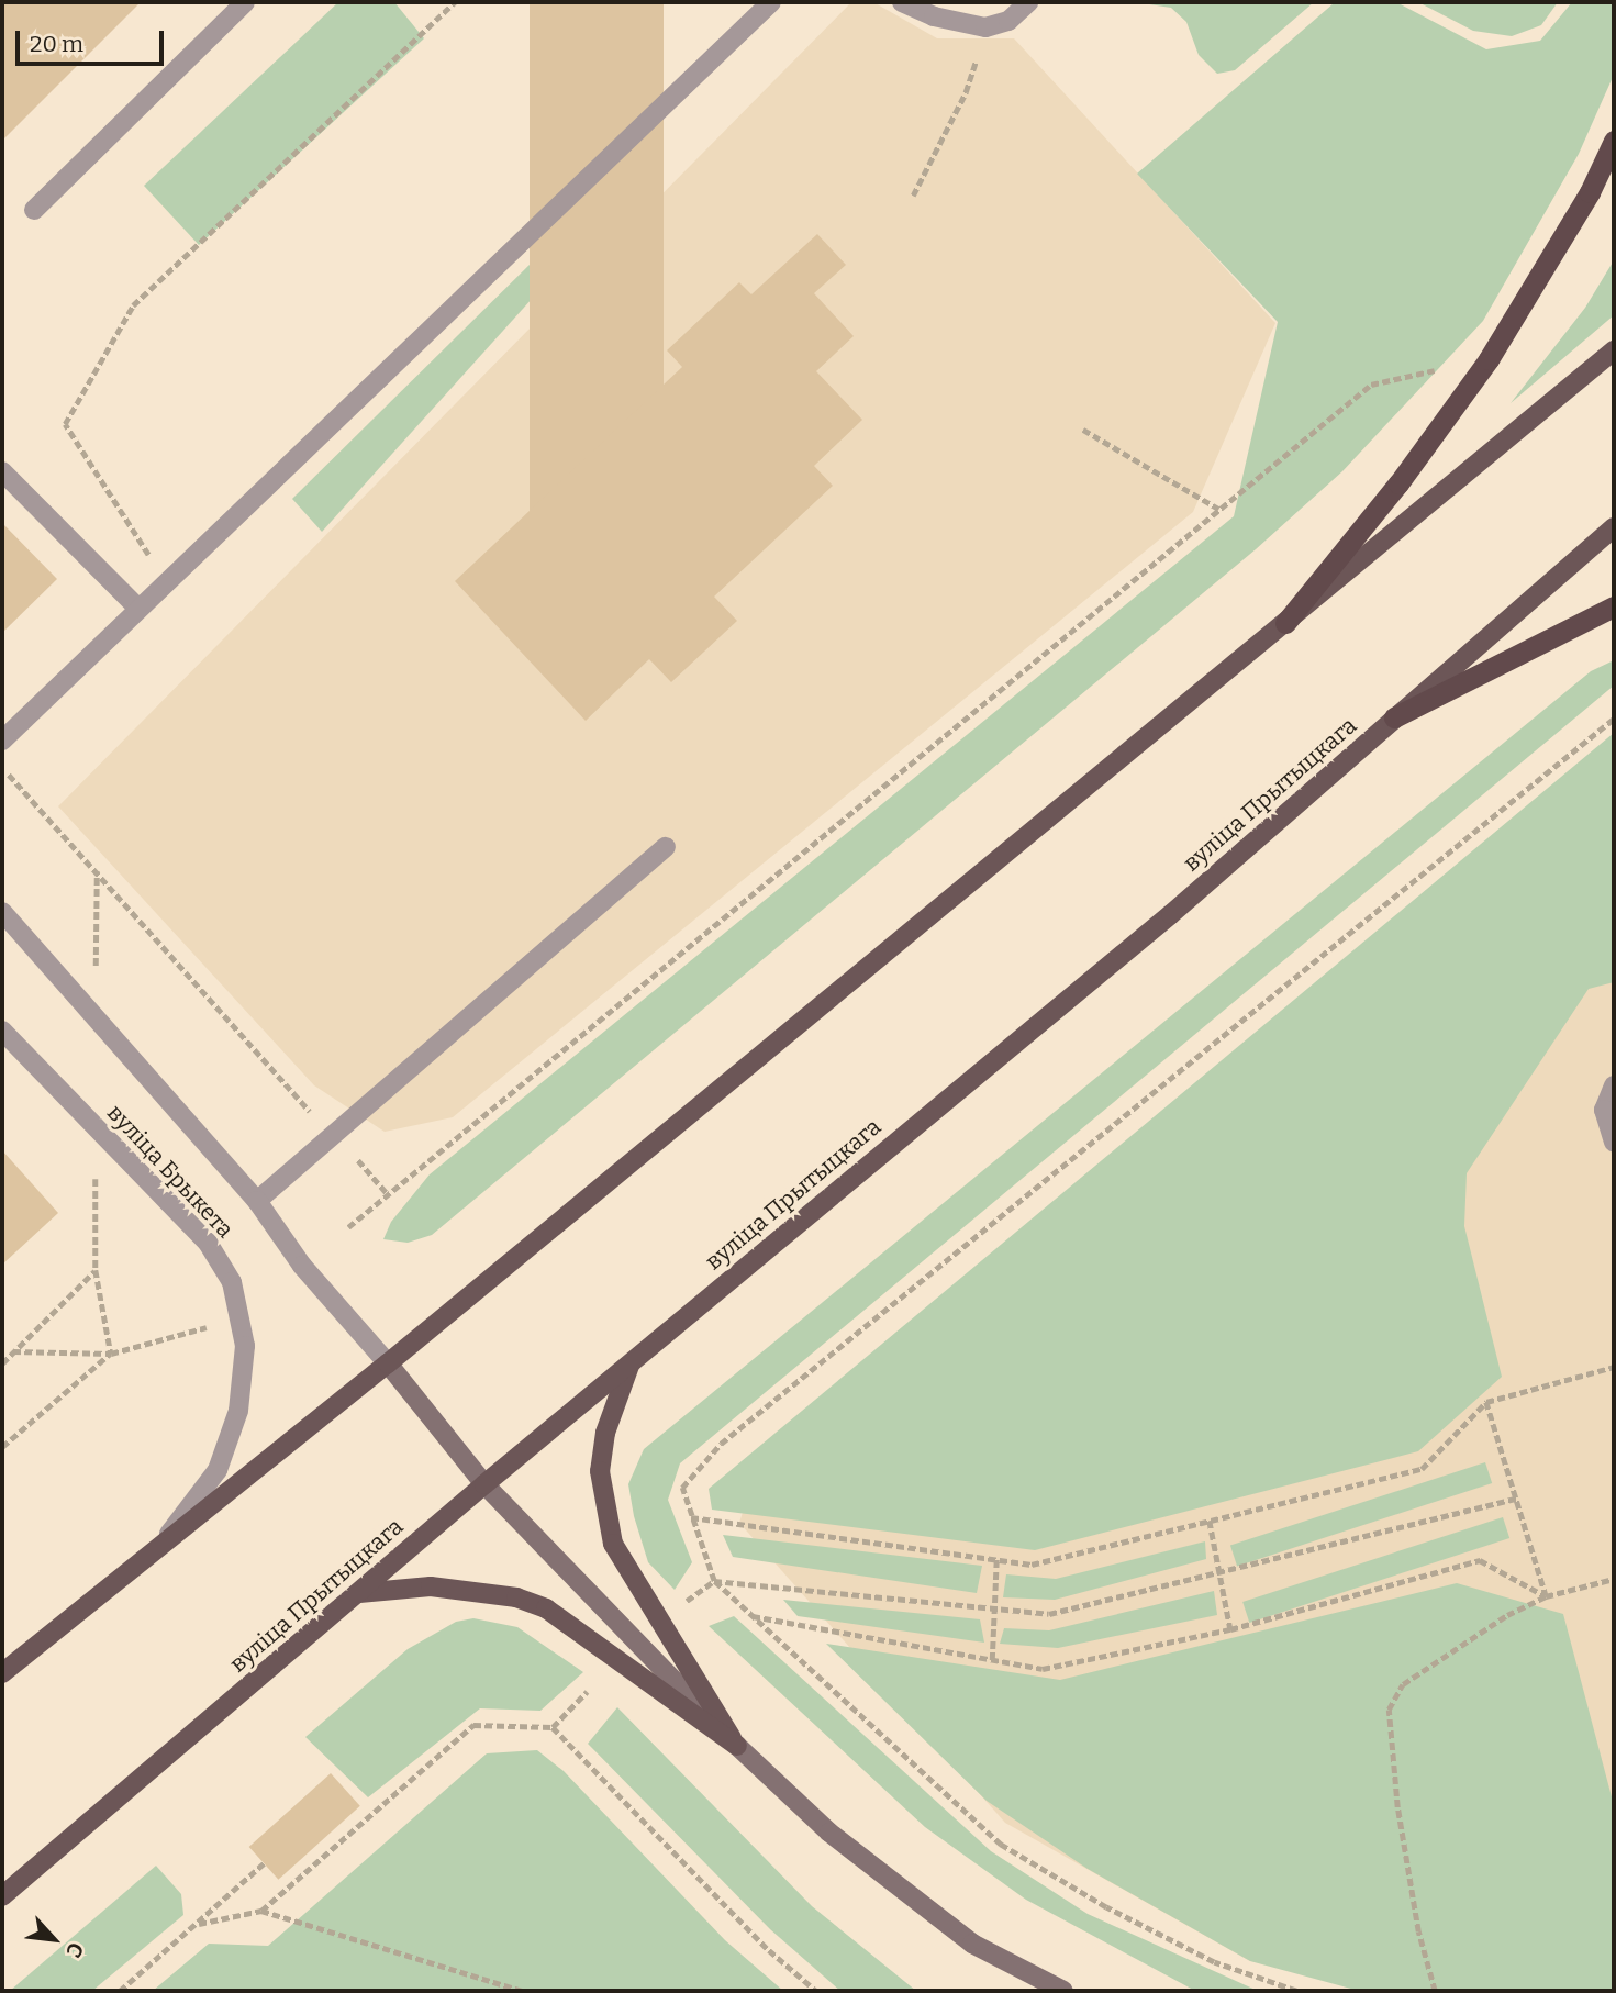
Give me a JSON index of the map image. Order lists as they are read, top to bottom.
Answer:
{
  "streets": {
    "main road": ["вуліца Прытыцкага"],
    "street": ["вуліца Брыкета"]
  },
  "scale_bar": "20 m",
  "north": "bottom right"
}
